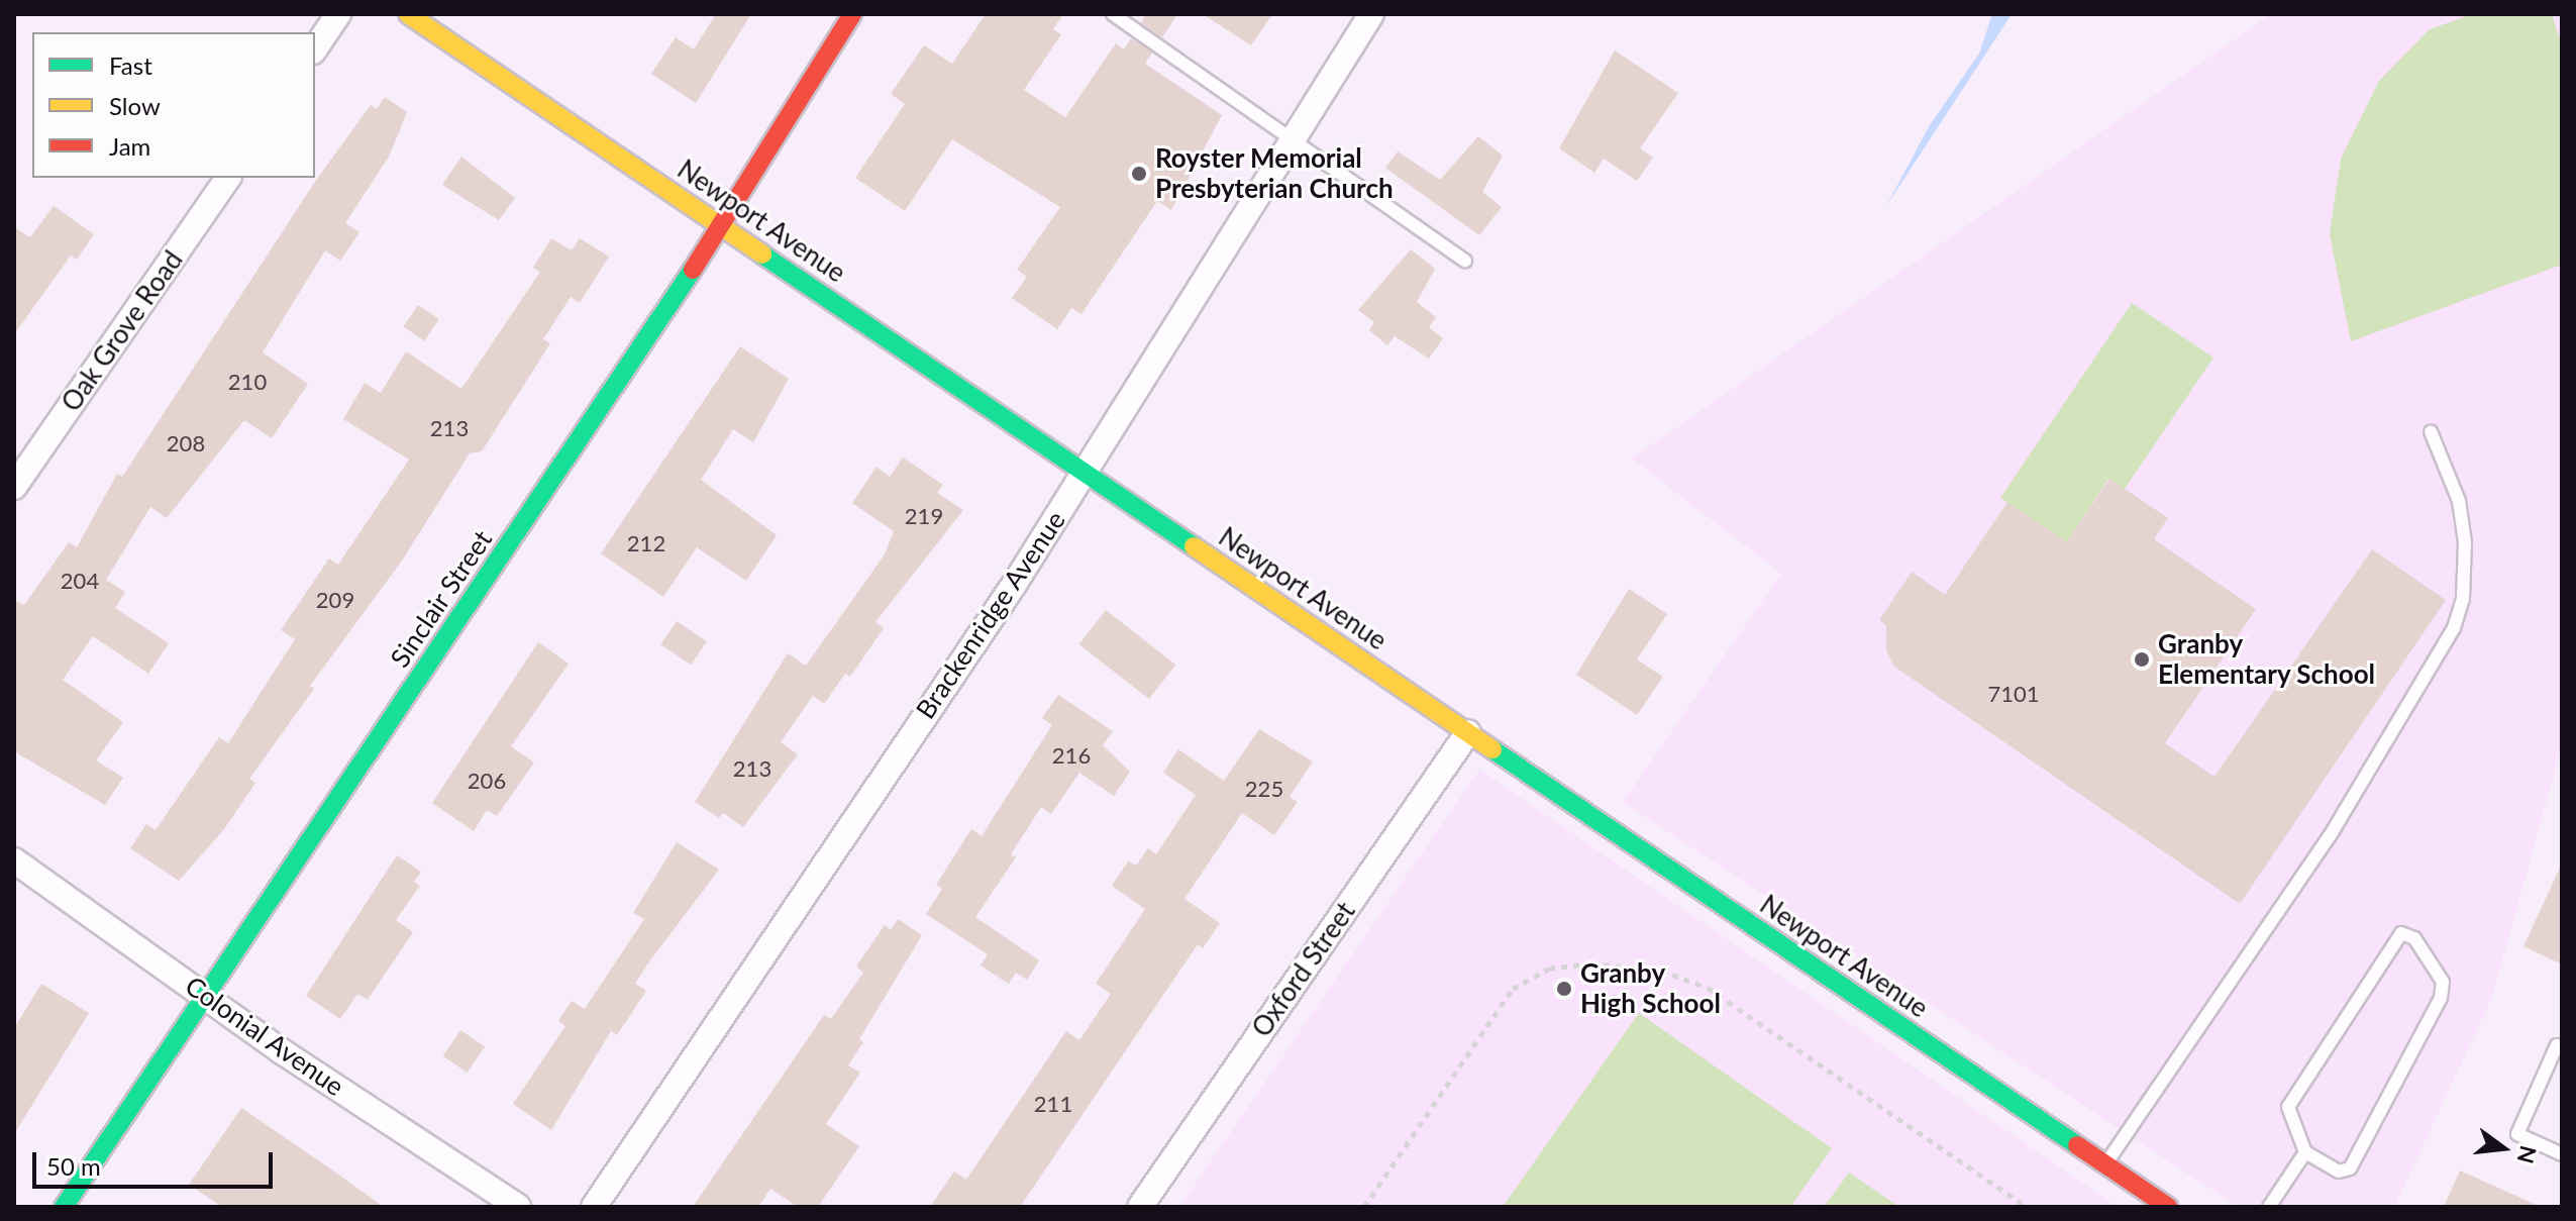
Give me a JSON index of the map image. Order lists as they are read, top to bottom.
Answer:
{
  "streets": {
    "street": [
      "Newport Avenue",
      "Oak Grove Road",
      "Sinclair Street",
      "Brackenridge Avenue",
      "Oxford Street",
      "Colonial Avenue"
    ]
  },
  "crossings": [
    ["Newport Avenue", "Sinclair Street"],
    ["Newport Avenue", "Brackenridge Avenue"],
    ["Newport Avenue", "Oxford Street"],
    ["Sinclair Street", "Colonial Avenue"]
  ],
  "places": ["Royster Memorial Presbyterian Church", "Granby Elementary School", "Granby High School"],
  "house_numbers": [
    "210",
    "213",
    "208",
    "219",
    "212",
    "204",
    "209",
    "7101",
    "216",
    "213",
    "206",
    "225",
    "211"
  ],
  "legend": ["Fast", "Slow", "Jam"],
  "scale_bar": "50 m",
  "north": "right"
}
